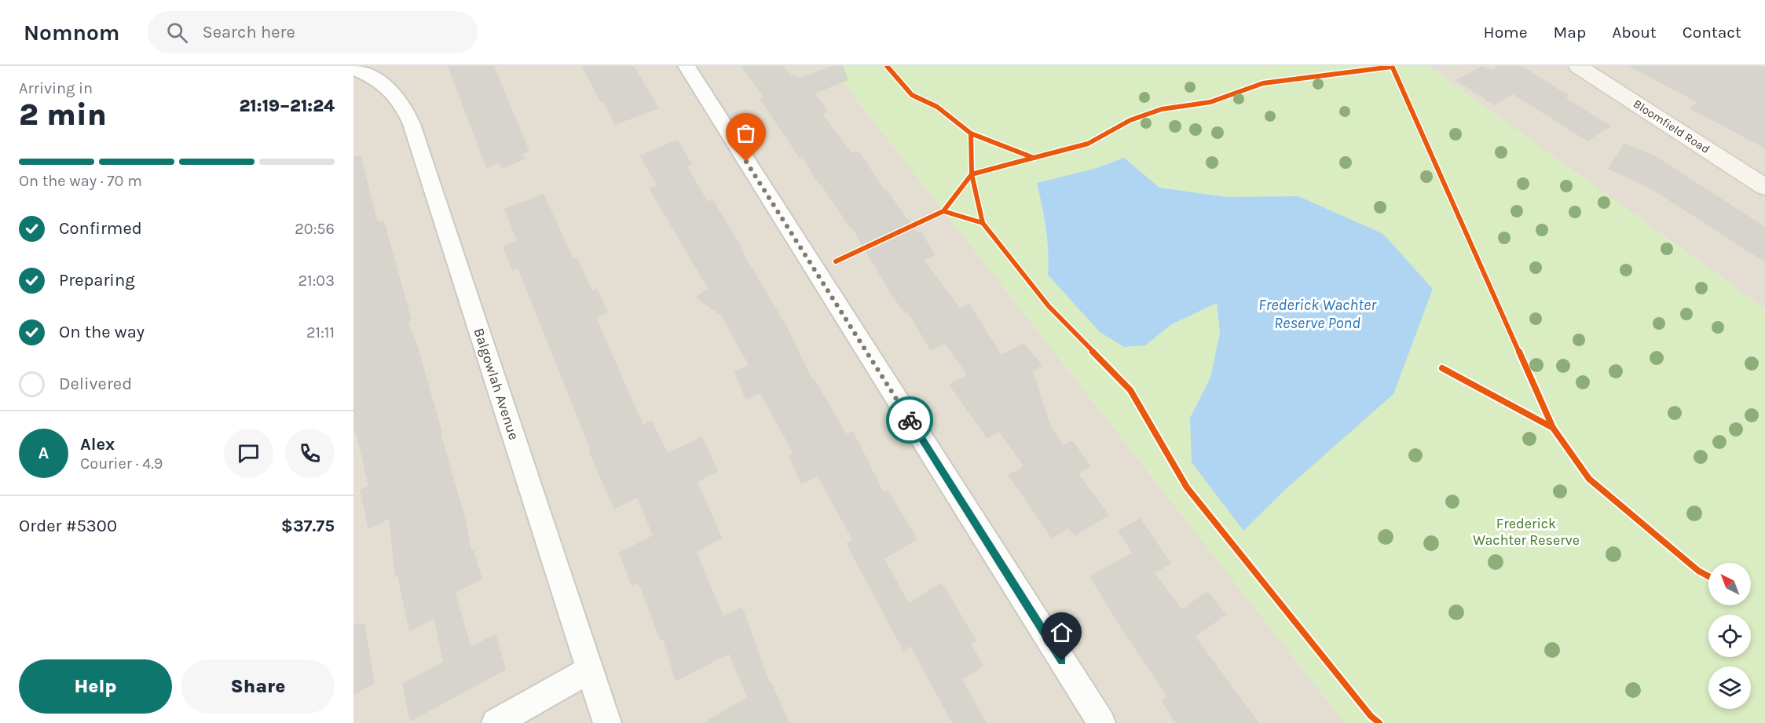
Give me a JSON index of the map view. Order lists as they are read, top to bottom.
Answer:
{
  "streets": {
    "street": ["Bloomfield Road", "Balgowlah Avenue"]
  },
  "water": ["Frederick Wachter Reserve Pond"],
  "parks": ["Frederick Wachter Reserve"],
  "north": "top left",
  "page": {
    "header": "Nomnom",
    "search": "Search here",
    "nav": [
      "Home",
      "Map",
      "About",
      "Contact"
    ],
    "heading": ["2 min", "Arriving in", "21:19–21:24"],
    "panel": [
      "Alex",
      "Courier · 4.9",
      "Order #5300",
      "$37.75"
    ],
    "bar": "On the way · 70 m",
    "list": [
      ["Confirmed", "20:56"],
      ["Preparing", "21:03"],
      ["On the way", "21:11"],
      "Delivered"
    ],
    "round": "A",
    "buttons": ["Help", "Share"]
  }
}
